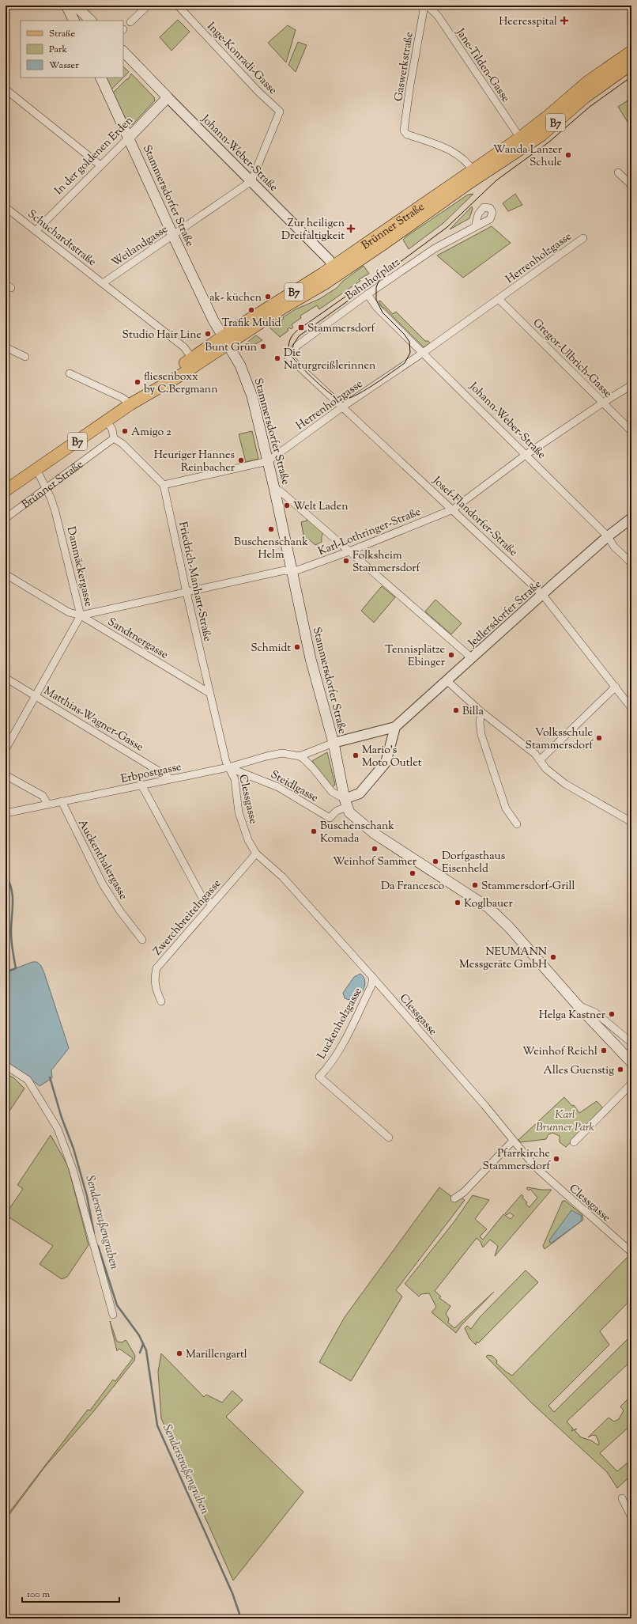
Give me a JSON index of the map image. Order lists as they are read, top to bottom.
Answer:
{
  "streets": {
    "main road": [
      "B7",
      "Johann-Weber-Straße",
      "In der goldenen Erden",
      "Stammersdorfer Straße",
      "Brünner Straße"
    ],
    "street": [
      "Inge-Konradi-Gasse",
      "Jane-Tilden-Gasse",
      "Gaswerkstraße",
      "Schuchardtstraße",
      "Weilandgasse",
      "Herrenholzgasse",
      "Bahnhofplatz",
      "Gregor-Ulbrich-Gasse",
      "Josef-Flandorfer-Straße",
      "Karl-Lothringer-Straße",
      "Dammäckergasse",
      "Friedrich-Manhart-Straße",
      "Jedlersdorfer Straße",
      "Sandtnergasse",
      "Matthias-Wagner-Gasse",
      "Erbpostgasse",
      "Steidlgasse",
      "Clessgasse",
      "Auckenthalergasse",
      "Zwerchbreitelngasse",
      "Luckenholzgasse"
    ]
  },
  "crossings": [
    ["Inge-Konradi-Gasse", "Johann-Weber-Straße"],
    ["Inge-Konradi-Gasse", "Weilandgasse"],
    ["Jane-Tilden-Gasse", "Brünner Straße"],
    ["Gaswerkstraße", "Brünner Straße"],
    ["Johann-Weber-Straße", "In der goldenen Erden"],
    ["Johann-Weber-Straße", "Brünner Straße"],
    ["Johann-Weber-Straße", "Weilandgasse"],
    ["Johann-Weber-Straße", "Herrenholzgasse"],
    ["Johann-Weber-Straße", "Bahnhofplatz"],
    ["Johann-Weber-Straße", "Karl-Lothringer-Straße"],
    ["Johann-Weber-Straße", "Jedlersdorfer Straße"],
    ["In der goldenen Erden", "Stammersdorfer Straße"],
    ["In der goldenen Erden", "Schuchardtstraße"],
    ["Stammersdorfer Straße", "Brünner Straße"],
    ["Stammersdorfer Straße", "Weilandgasse"],
    ["Stammersdorfer Straße", "Herrenholzgasse"],
    ["Stammersdorfer Straße", "Karl-Lothringer-Straße"],
    ["Stammersdorfer Straße", "Steidlgasse"],
    ["Brünner Straße", "Schuchardtstraße"],
    ["Brünner Straße", "Dammäckergasse"],
    ["Schuchardtstraße", "Weilandgasse"],
    ["Herrenholzgasse", "Gregor-Ulbrich-Gasse"],
    ["Herrenholzgasse", "Josef-Flandorfer-Straße"],
    ["Herrenholzgasse", "Friedrich-Manhart-Straße"],
    ["Bahnhofplatz", "Josef-Flandorfer-Straße"],
    ["Gregor-Ulbrich-Gasse", "Karl-Lothringer-Straße"],
    ["Josef-Flandorfer-Straße", "Karl-Lothringer-Straße"],
    ["Josef-Flandorfer-Straße", "Jedlersdorfer Straße"],
    ["Karl-Lothringer-Straße", "Dammäckergasse"],
    ["Karl-Lothringer-Straße", "Friedrich-Manhart-Straße"],
    ["Karl-Lothringer-Straße", "Sandtnergasse"],
    ["Dammäckergasse", "Sandtnergasse"],
    ["Dammäckergasse", "Matthias-Wagner-Gasse"],
    ["Friedrich-Manhart-Straße", "Sandtnergasse"],
    ["Friedrich-Manhart-Straße", "Erbpostgasse"],
    ["Friedrich-Manhart-Straße", "Steidlgasse"],
    ["Friedrich-Manhart-Straße", "Clessgasse"],
    ["Matthias-Wagner-Gasse", "Erbpostgasse"],
    ["Erbpostgasse", "Steidlgasse"],
    ["Erbpostgasse", "Clessgasse"],
    ["Erbpostgasse", "Auckenthalergasse"],
    ["Steidlgasse", "Clessgasse"],
    ["Clessgasse", "Zwerchbreitelngasse"],
    ["Clessgasse", "Luckenholzgasse"]
  ],
  "water": ["Senderstraßengraben"],
  "parks": ["Karl Brunner Park"],
  "places": {
    "health": ["Heeresspital", "Zur heiligen Dreifaltigkeit"],
    "other": [
      "Wanda Lanzer Schule",
      "ak- küchen",
      "Trafik Mulid",
      "Studio Hair Line",
      "Bunt Grün",
      "Die Naturgreißlerinnen",
      "fliesenboxx by C.Bergmann",
      "Amigo 2",
      "Heuriger Hannes Reinbacher",
      "Welt Laden",
      "Buschenschank Helm",
      "Folksheim Stammersdorf",
      "Schmidt",
      "Tennisplätze Ebinger",
      "Billa",
      "Volksschule Stammersdorf",
      "Mario's Moto Outlet",
      "Buschenschank Komada",
      "Weinhof Sammer",
      "Dorfgasthaus Eisenheld",
      "Da Francesco",
      "Stammersdorf-Grill",
      "Koglbauer",
      "NEUMANN Messgeräte GmbH",
      "Helga Kastner",
      "Weinhof Reichl",
      "Alles Guenstig",
      "Pfarrkirche Stammersdorf",
      "Marillengartl"
    ],
    "transit": ["Stammersdorf"]
  },
  "legend": ["Straße", "Park", "Wasser"],
  "scale_bar": "100 m"
}
